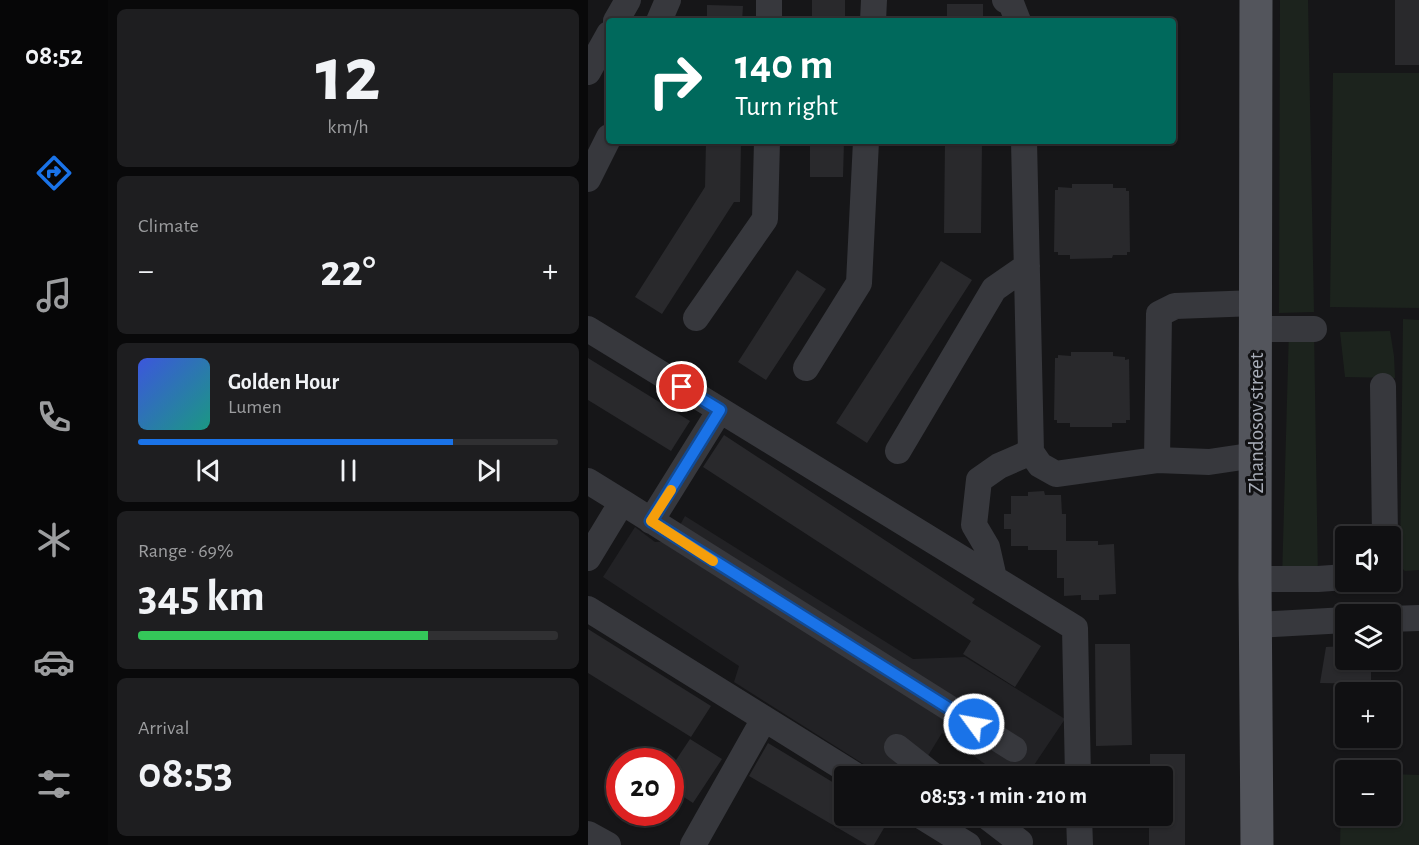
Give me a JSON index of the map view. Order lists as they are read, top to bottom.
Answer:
{
  "streets": {
    "main road": ["Zhandosov street"]
  },
  "page": {
    "tabs": "08:52",
    "tile": [
      ["12", "km/h"],
      "Climate",
      ["Range · 69%", "345 km"],
      ["Arrival", "08:53"]
    ],
    "turn": ["140 m", "Turn right"],
    "heat": ["−", "22°", "+"],
    "song": ["Golden Hour", "Lumen"],
    "map_buttons": ["+", "−"],
    "limit": "20",
    "trip": "08:53 · 1 min · 210 m"
  }
}
